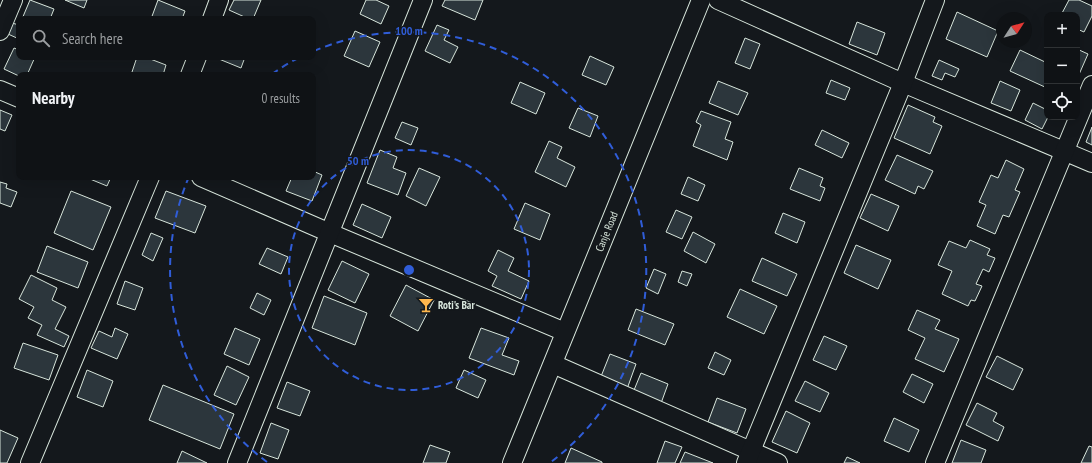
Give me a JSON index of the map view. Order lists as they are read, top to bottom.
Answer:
{
  "streets": {
    "street": ["Canje Road"]
  },
  "places": {
    "bar": ["Roti's Bar"]
  },
  "north": "top right",
  "page": {
    "map_buttons": ["+", "−"],
    "search": "Search here",
    "heading": ["Nearby", "0 results"]
  },
  "rings": ["100 m", "50 m"]
}
